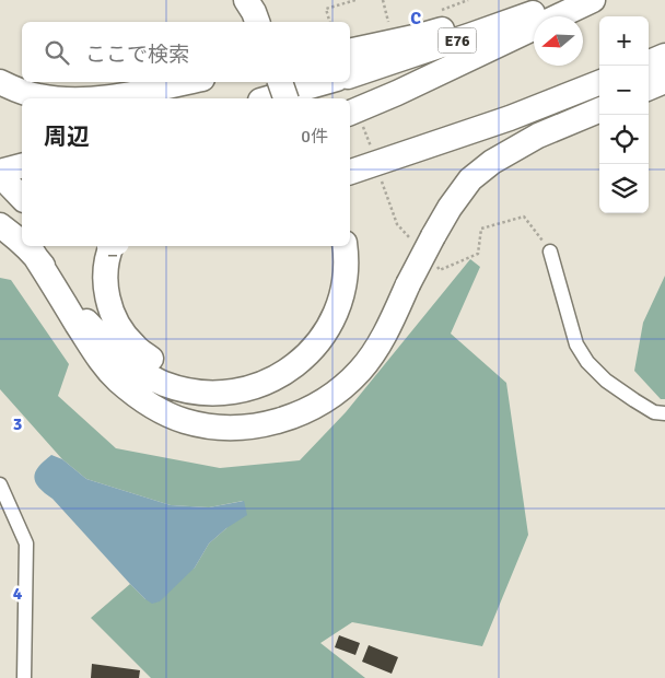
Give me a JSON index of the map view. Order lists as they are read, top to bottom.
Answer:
{
  "streets": {
    "highway": ["E76"]
  },
  "north": "left",
  "page": {
    "map_buttons": ["+", "−"],
    "search": "ここで検索",
    "heading": ["周辺", "0件"]
  },
  "grid": {
    "columns": ["C"],
    "rows": ["3", "4"]
  }
}
